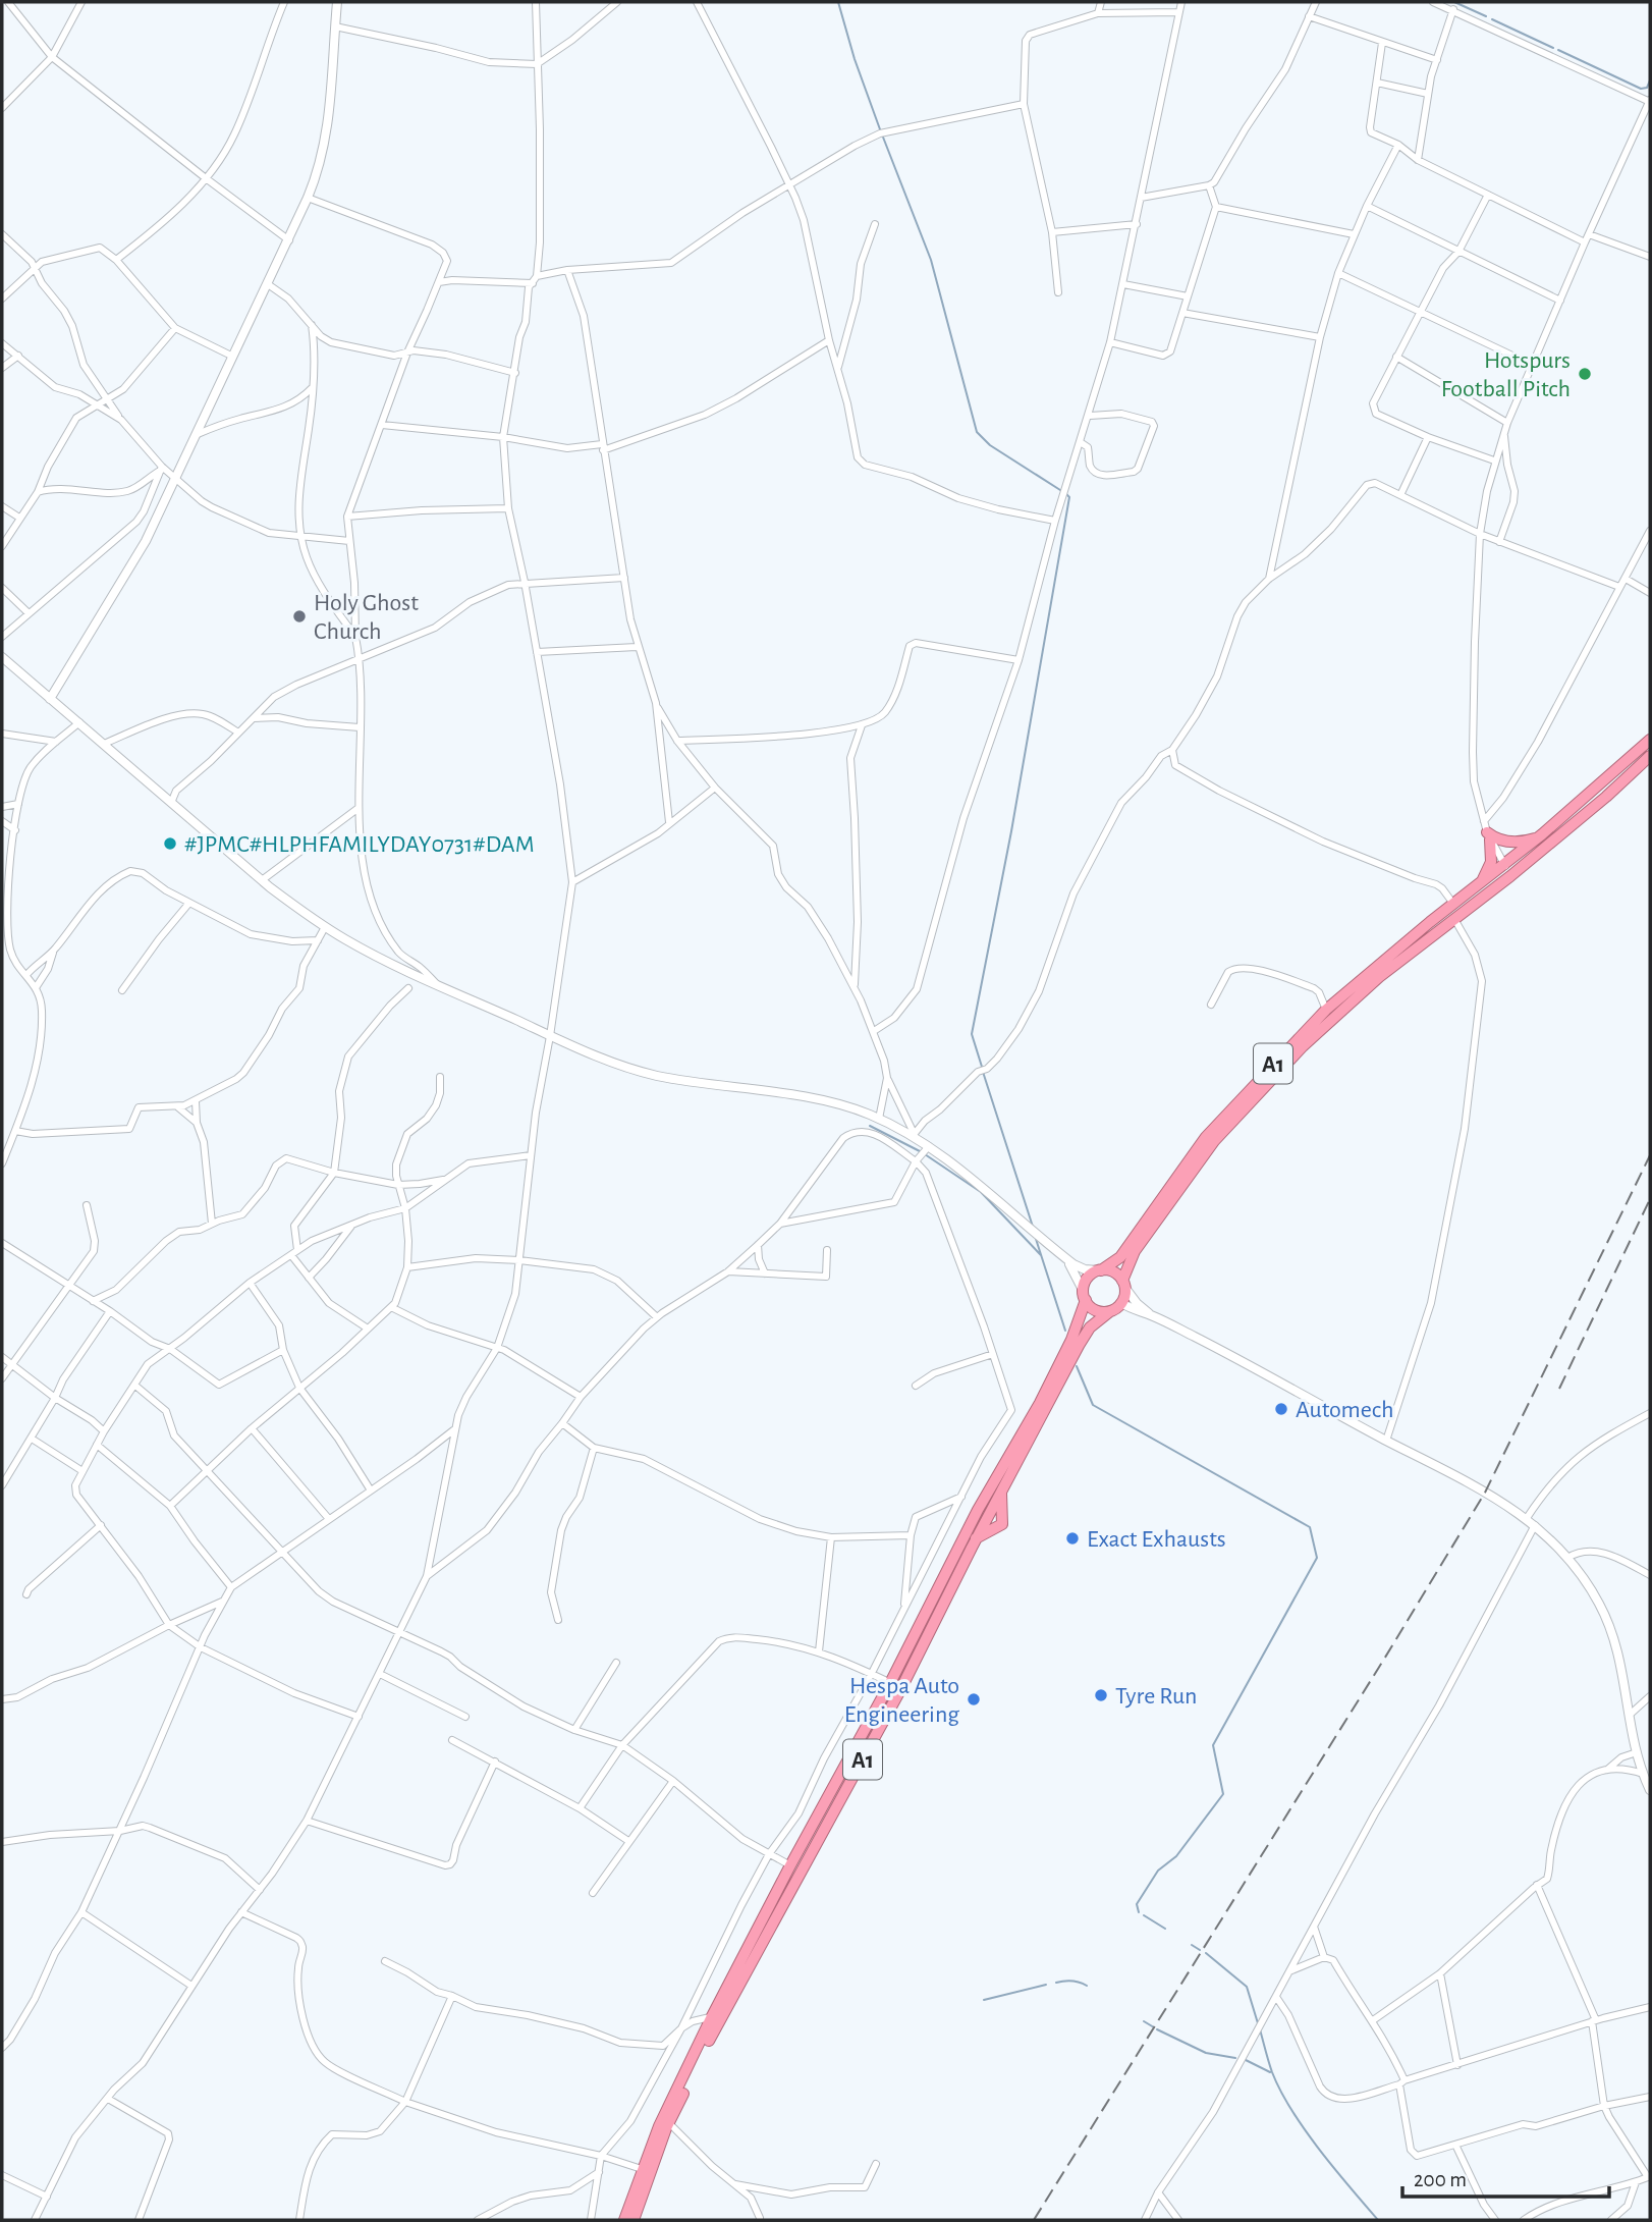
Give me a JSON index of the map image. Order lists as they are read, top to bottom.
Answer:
{
  "streets": {
    "highway": ["A1"]
  },
  "places": [
    "Hotspurs Football Pitch",
    "Holy Ghost Church",
    "#JPMC#HLPHFAMILYDAY0731#DAM",
    "Automech",
    "Exact Exhausts",
    "Tyre Run",
    "Hespa Auto Engineering"
  ],
  "scale_bar": "200 m"
}
